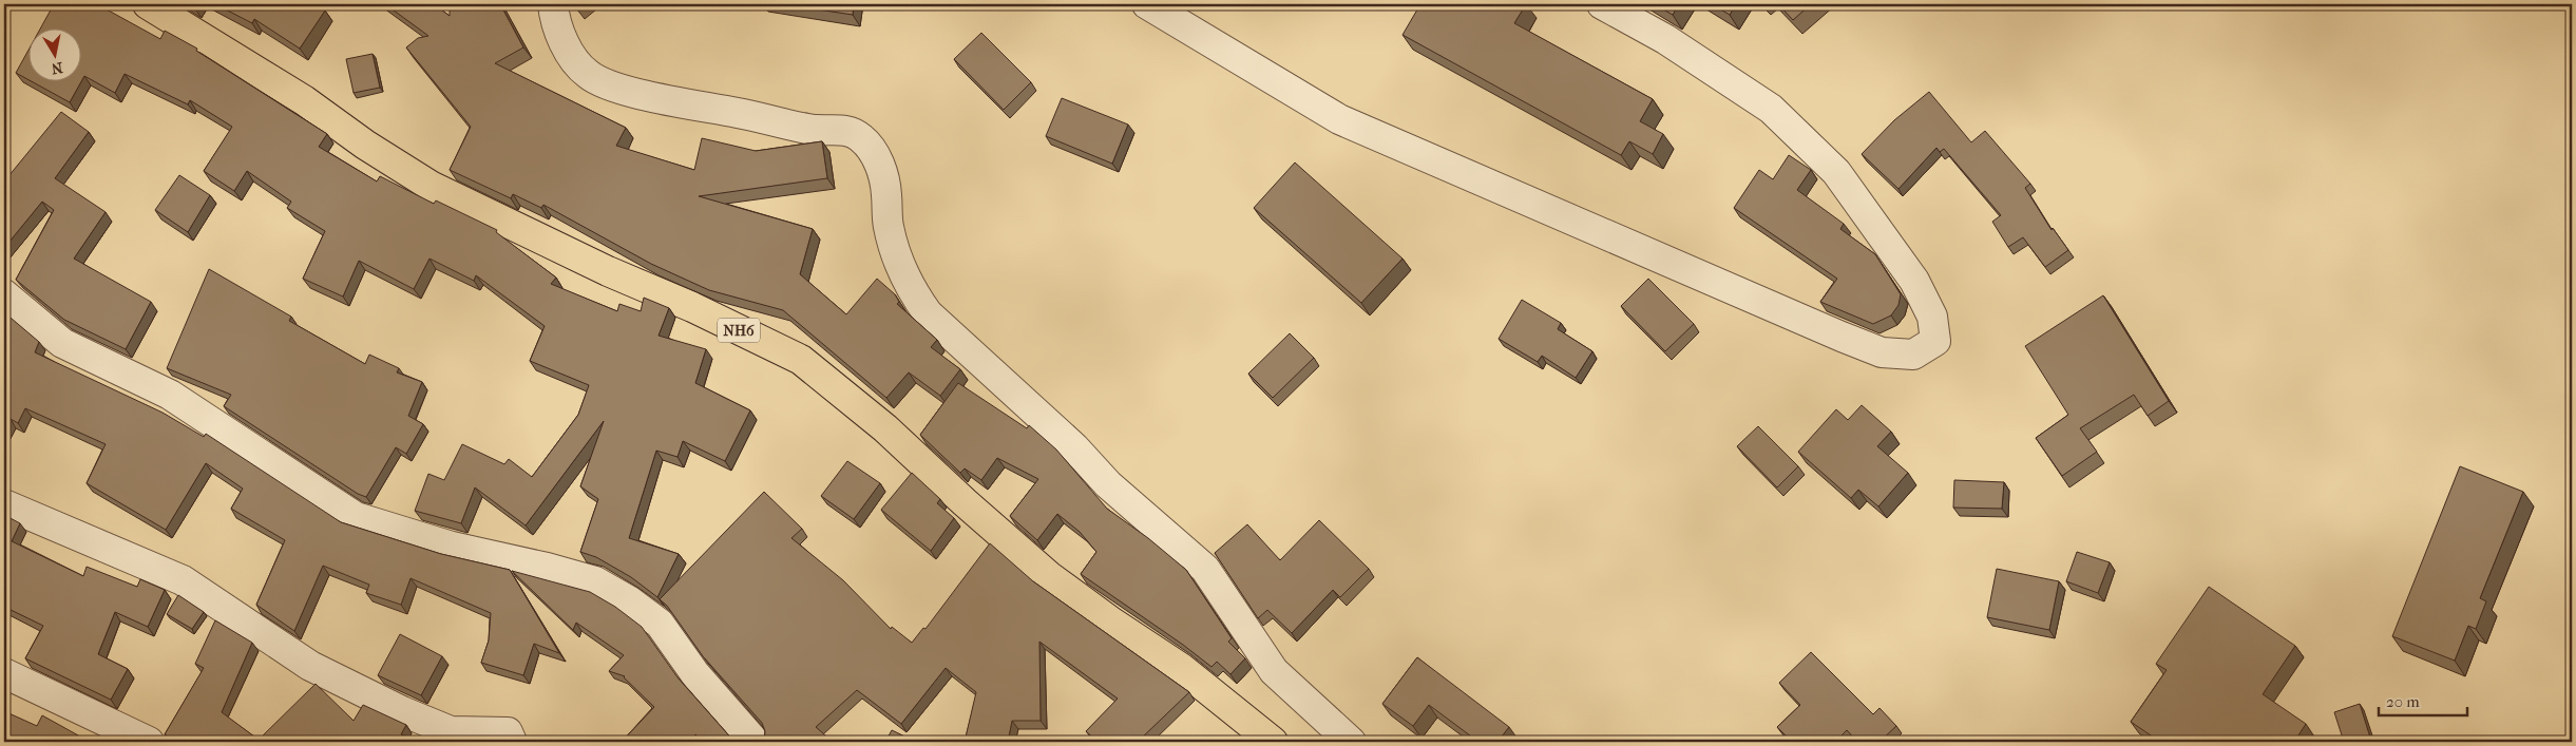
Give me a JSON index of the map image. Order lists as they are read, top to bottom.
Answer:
{
  "streets": {
    "highway": ["NH6"]
  },
  "scale_bar": "20 m",
  "north": "bottom"
}
